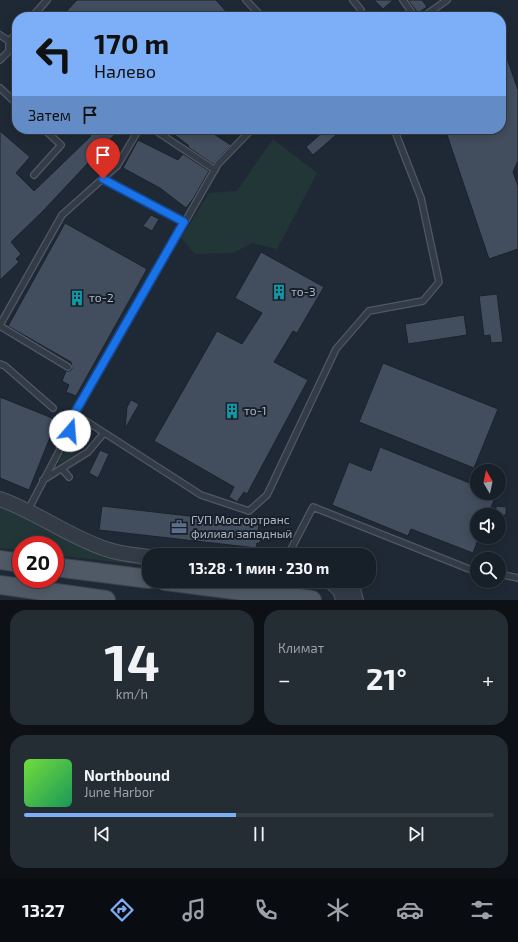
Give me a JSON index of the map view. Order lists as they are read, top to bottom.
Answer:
{
  "places": {
    "building": ["то-3", "то-2", "то-1"],
    "office": ["ГУП Мосгортранс филиал западный"]
  },
  "north": "top",
  "page": {
    "turn": ["170 m", "Налево"],
    "then": "Затем",
    "limit": "20",
    "trip": "13:28 · 1 мин · 230 m",
    "tile": [
      ["14", "km/h"],
      "Климат"
    ],
    "heat": ["−", "21°", "+"],
    "song": ["Northbound", "June Harbor"],
    "tabs": "13:27"
  }
}
